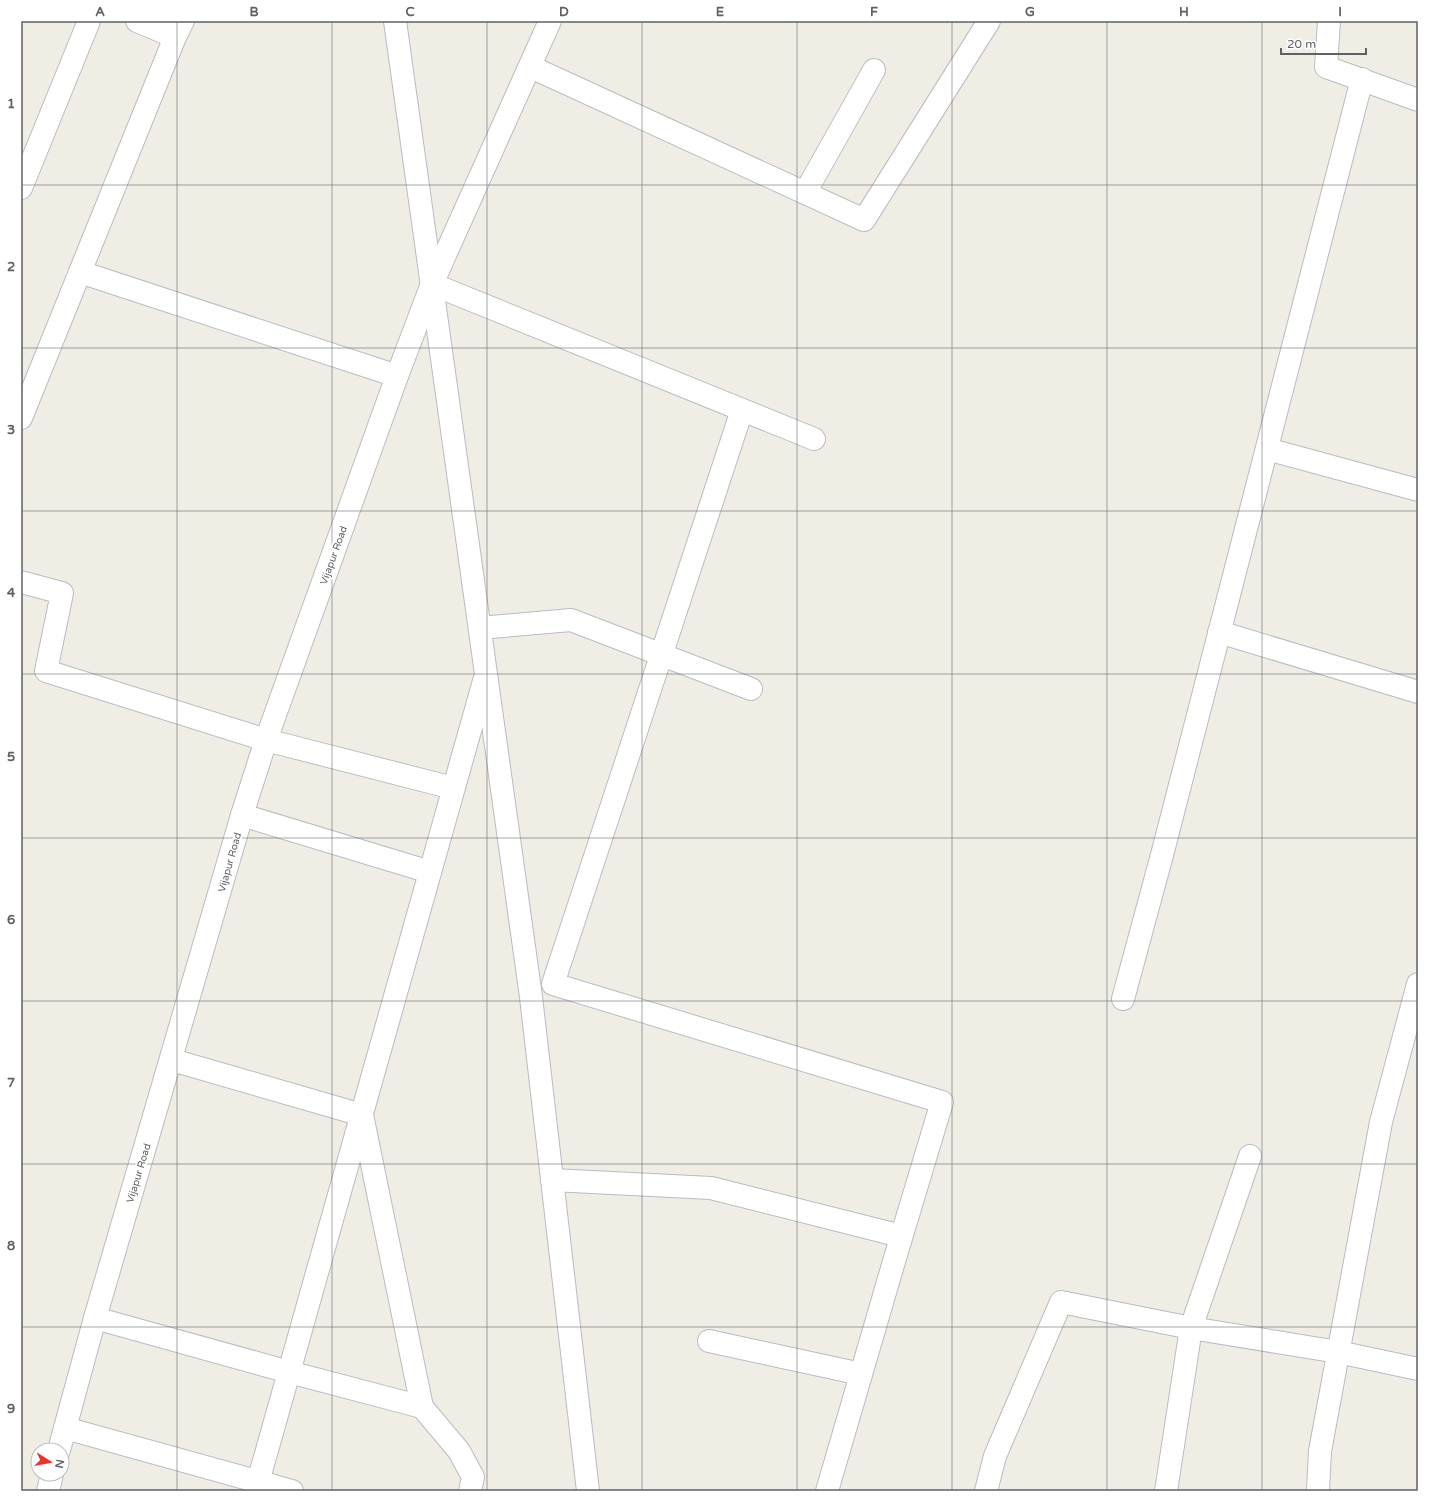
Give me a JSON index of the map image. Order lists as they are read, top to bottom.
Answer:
{
  "streets": {
    "street": ["Vijapur Road"]
  },
  "scale_bar": "20 m",
  "north": "right",
  "grid": {
    "columns": [
      "A",
      "B",
      "C",
      "D",
      "E",
      "F",
      "G",
      "H",
      "I"
    ],
    "rows": [
      "1",
      "2",
      "3",
      "4",
      "5",
      "6",
      "7",
      "8",
      "9"
    ]
  }
}
